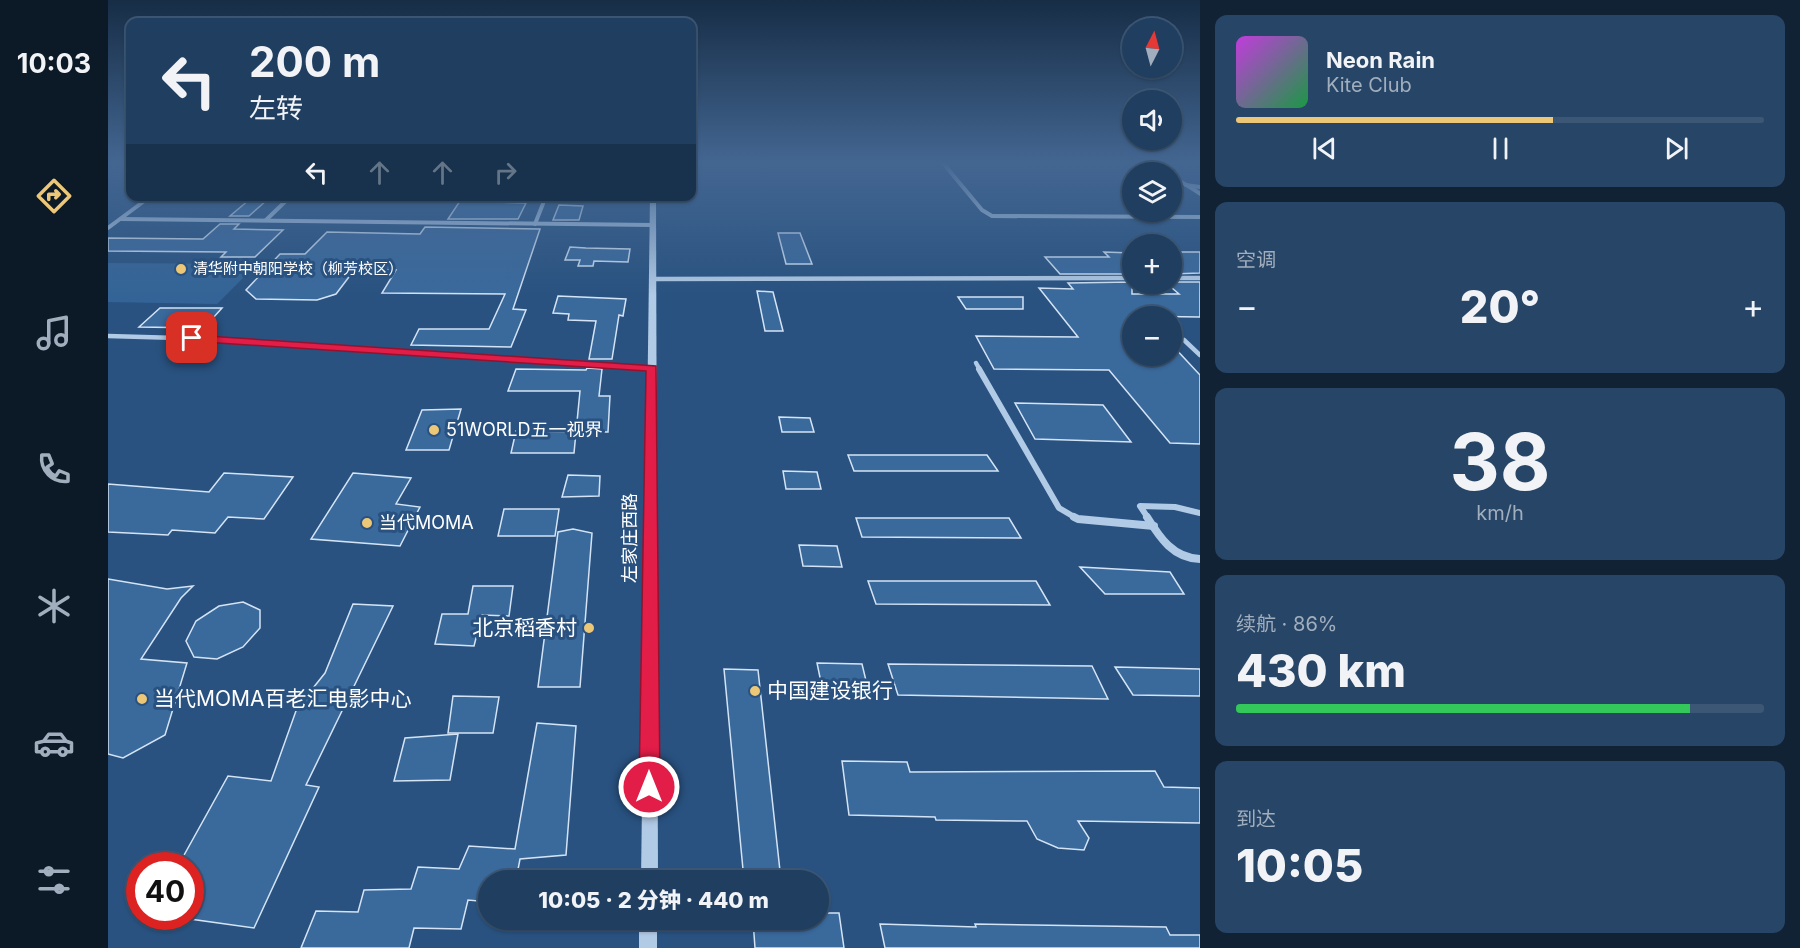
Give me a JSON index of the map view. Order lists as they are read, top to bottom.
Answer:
{
  "streets": {
    "street": ["左家庄西路"]
  },
  "places": [
    "清华附中朝阳学校（柳芳校区）",
    "51WORLD五一视界",
    "当代MOMA",
    "北京稻香村",
    "中国建设银行",
    "当代MOMA百老汇电影中心"
  ],
  "north": "top",
  "page": {
    "tabs": "10:03",
    "map_buttons": ["+", "−"],
    "turn": ["200 m", "左转"],
    "song": ["Neon Rain", "Kite Club"],
    "tile": [
      "空调",
      ["38", "km/h"],
      ["续航 · 86%", "430 km"],
      ["到达", "10:05"]
    ],
    "heat": ["−", "20°", "+"],
    "limit": "40",
    "trip": "10:05 · 2 分钟 · 440 m"
  }
}
